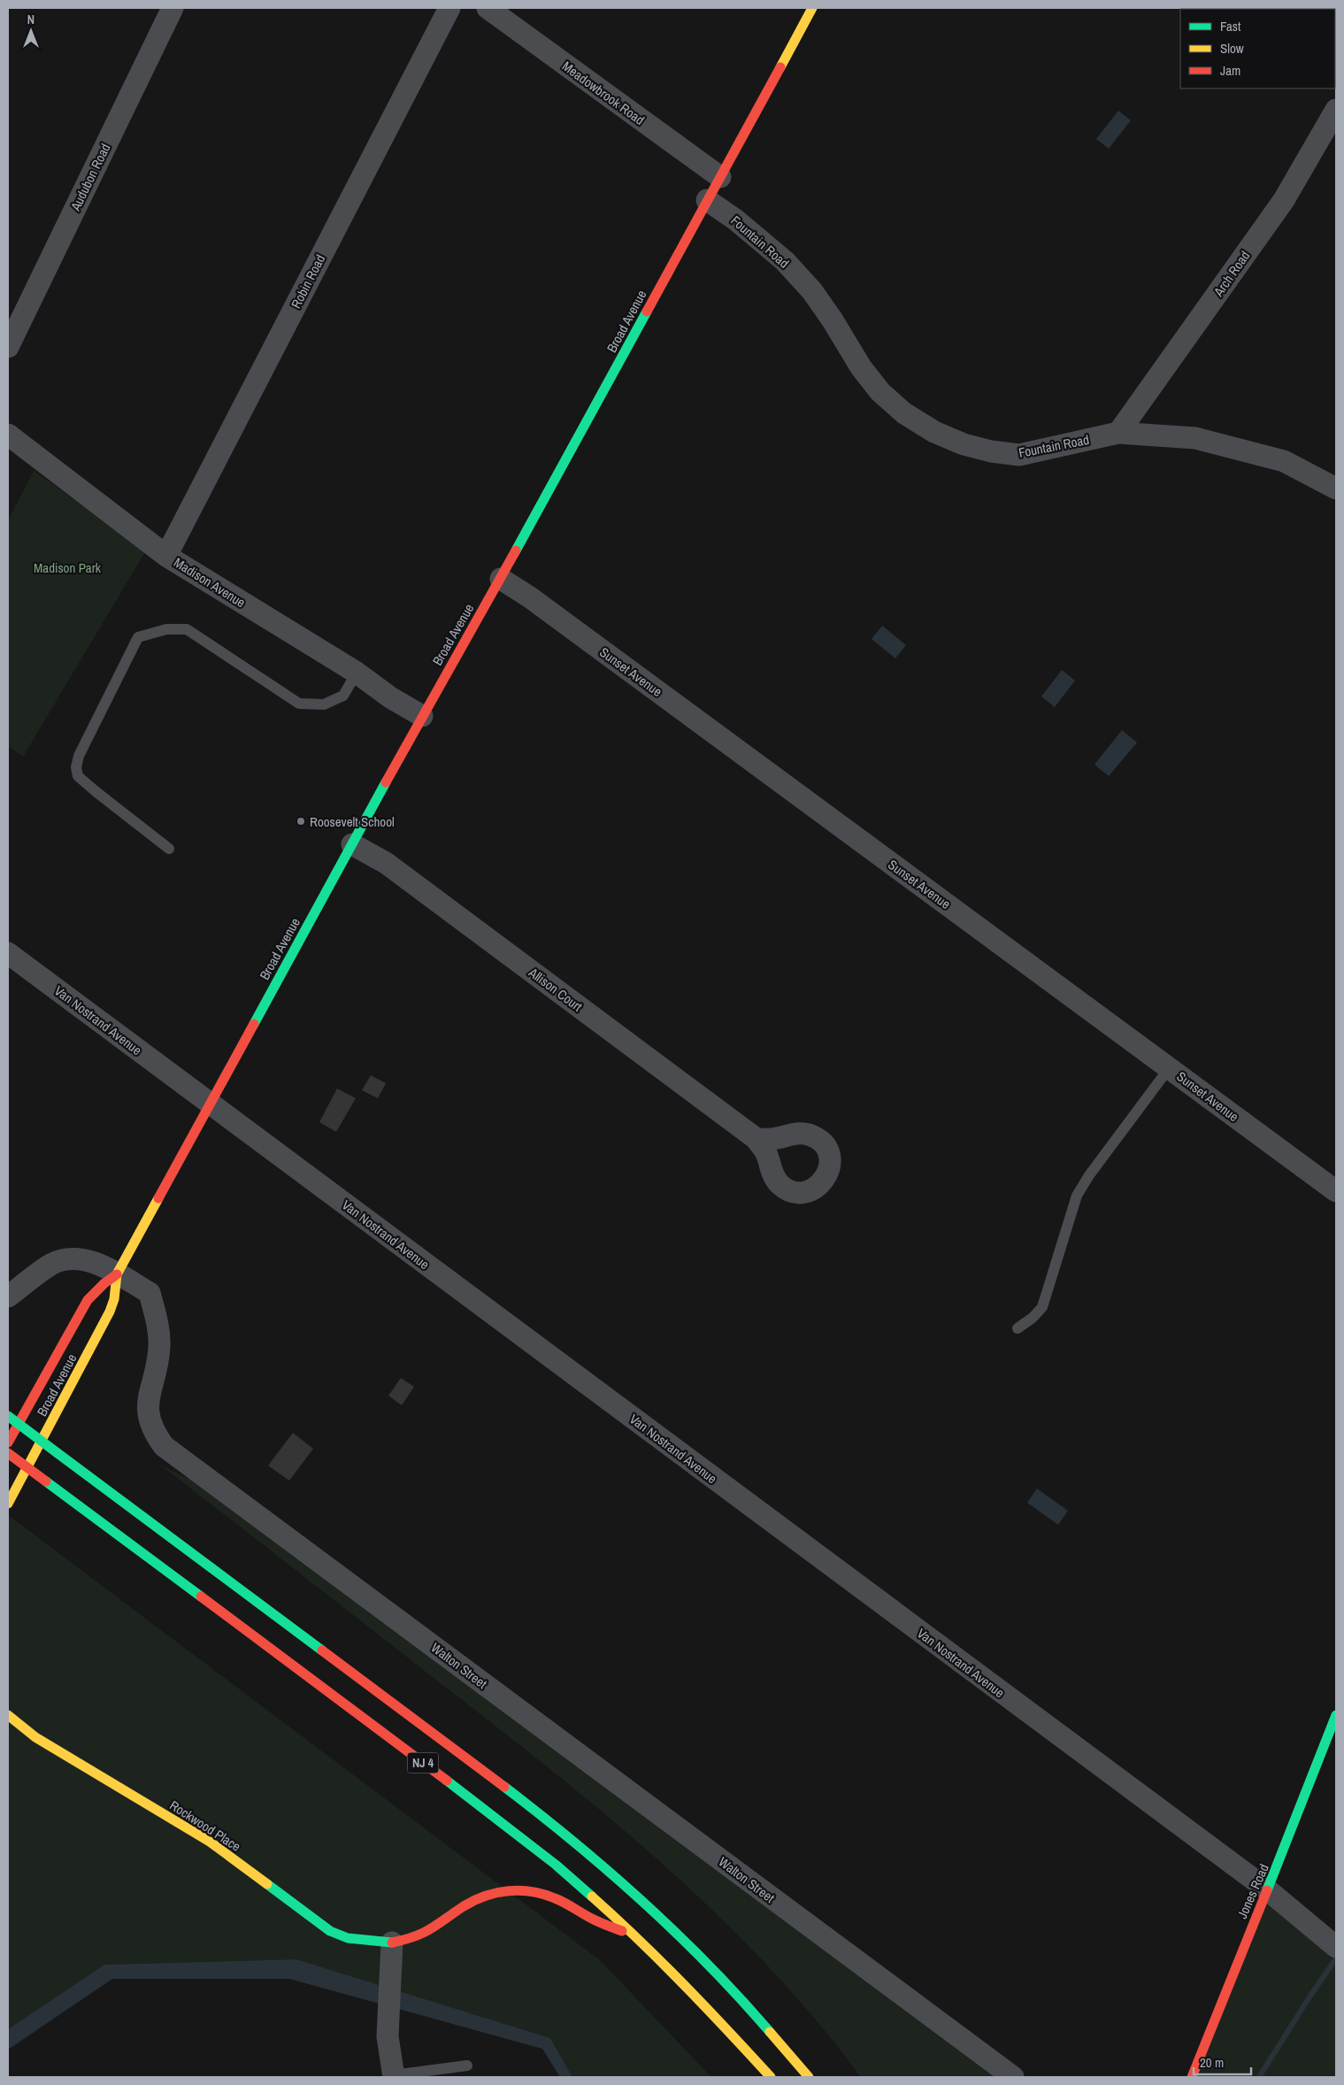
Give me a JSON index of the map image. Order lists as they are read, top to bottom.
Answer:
{
  "streets": {
    "main road": [
      "Broad Avenue",
      "NJ 4",
      "Rockwood Place",
      "Jones Road"
    ],
    "street": [
      "Meadowbrook Road",
      "Audubon Road",
      "Fountain Road",
      "Arch Road",
      "Robin Road",
      "Madison Avenue",
      "Sunset Avenue",
      "Allison Court",
      "Van Nostrand Avenue",
      "Walton Street"
    ]
  },
  "crossings": [
    ["Meadowbrook Road", "Broad Avenue"],
    ["Fountain Road", "Arch Road"],
    ["Fountain Road", "Broad Avenue"],
    ["Robin Road", "Madison Avenue"],
    ["Broad Avenue", "Madison Avenue"],
    ["Broad Avenue", "Sunset Avenue"],
    ["Broad Avenue", "Allison Court"],
    ["Broad Avenue", "Van Nostrand Avenue"],
    ["Broad Avenue", "Walton Street"],
    ["Van Nostrand Avenue", "Jones Road"],
    ["NJ 4", "Rockwood Place"]
  ],
  "parks": ["Madison Park"],
  "places": ["Roosevelt School"],
  "legend": ["Fast", "Slow", "Jam"],
  "scale_bar": "20 m",
  "north": "top"
}
